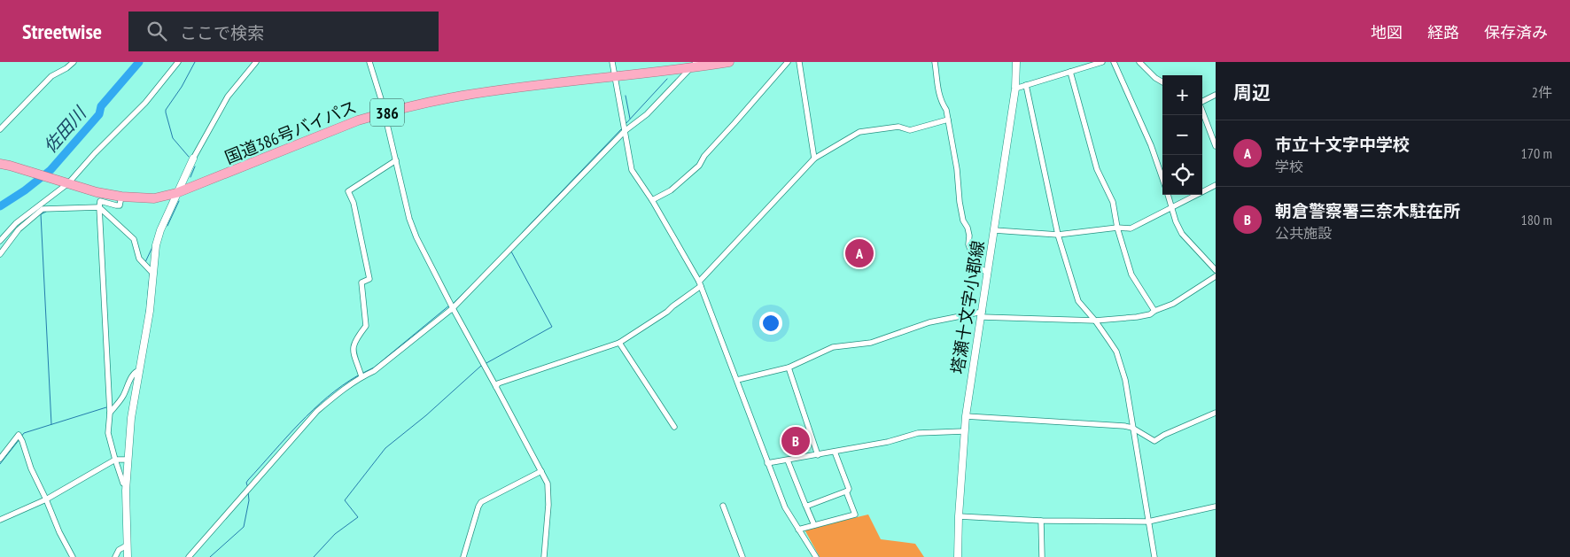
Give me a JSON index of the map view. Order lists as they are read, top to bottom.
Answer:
{
  "streets": {
    "highway": ["386", "国道386号バイパス"],
    "main road": ["塔瀬十文字小郡線"]
  },
  "water": ["佐田川"],
  "page": {
    "header": "Streetwise",
    "search": "ここで検索",
    "nav": ["地図", "経路", "保存済み"],
    "heading": ["周辺", "2件"],
    "map_buttons": ["+", "−"],
    "list": [
      {
        "mark": "A",
        "name": "市立十文字中学校",
        "note": "学校",
        "value": "170 m"
      },
      {
        "mark": "B",
        "name": "朝倉警察署三奈木駐在所",
        "note": "公共施設",
        "value": "180 m"
      }
    ],
    "pins": ["A", "B"]
  }
}
